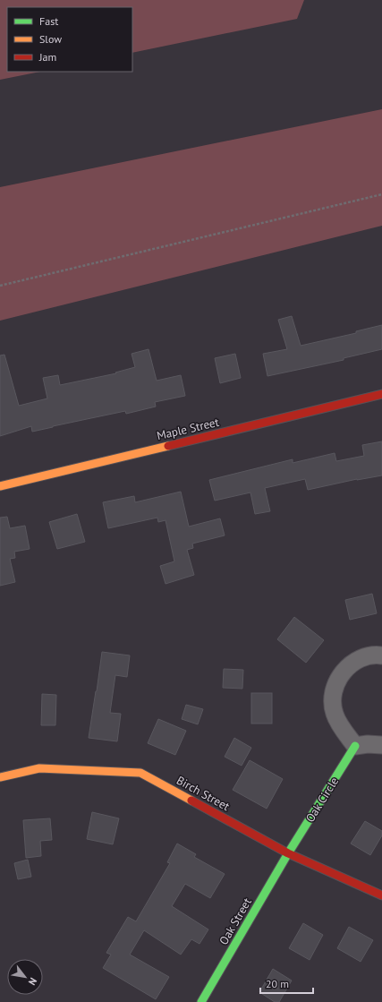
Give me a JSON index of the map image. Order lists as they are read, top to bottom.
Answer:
{
  "streets": {
    "street": [
      "Maple Street",
      "Birch Street",
      "Oak Circle",
      "Oak Street"
    ]
  },
  "crossings": [
    ["Birch Street", "Oak Circle"],
    ["Birch Street", "Oak Street"],
    ["Oak Circle", "Oak Street"]
  ],
  "legend": ["Fast", "Slow", "Jam"],
  "scale_bar": "20 m",
  "north": "bottom right"
}
